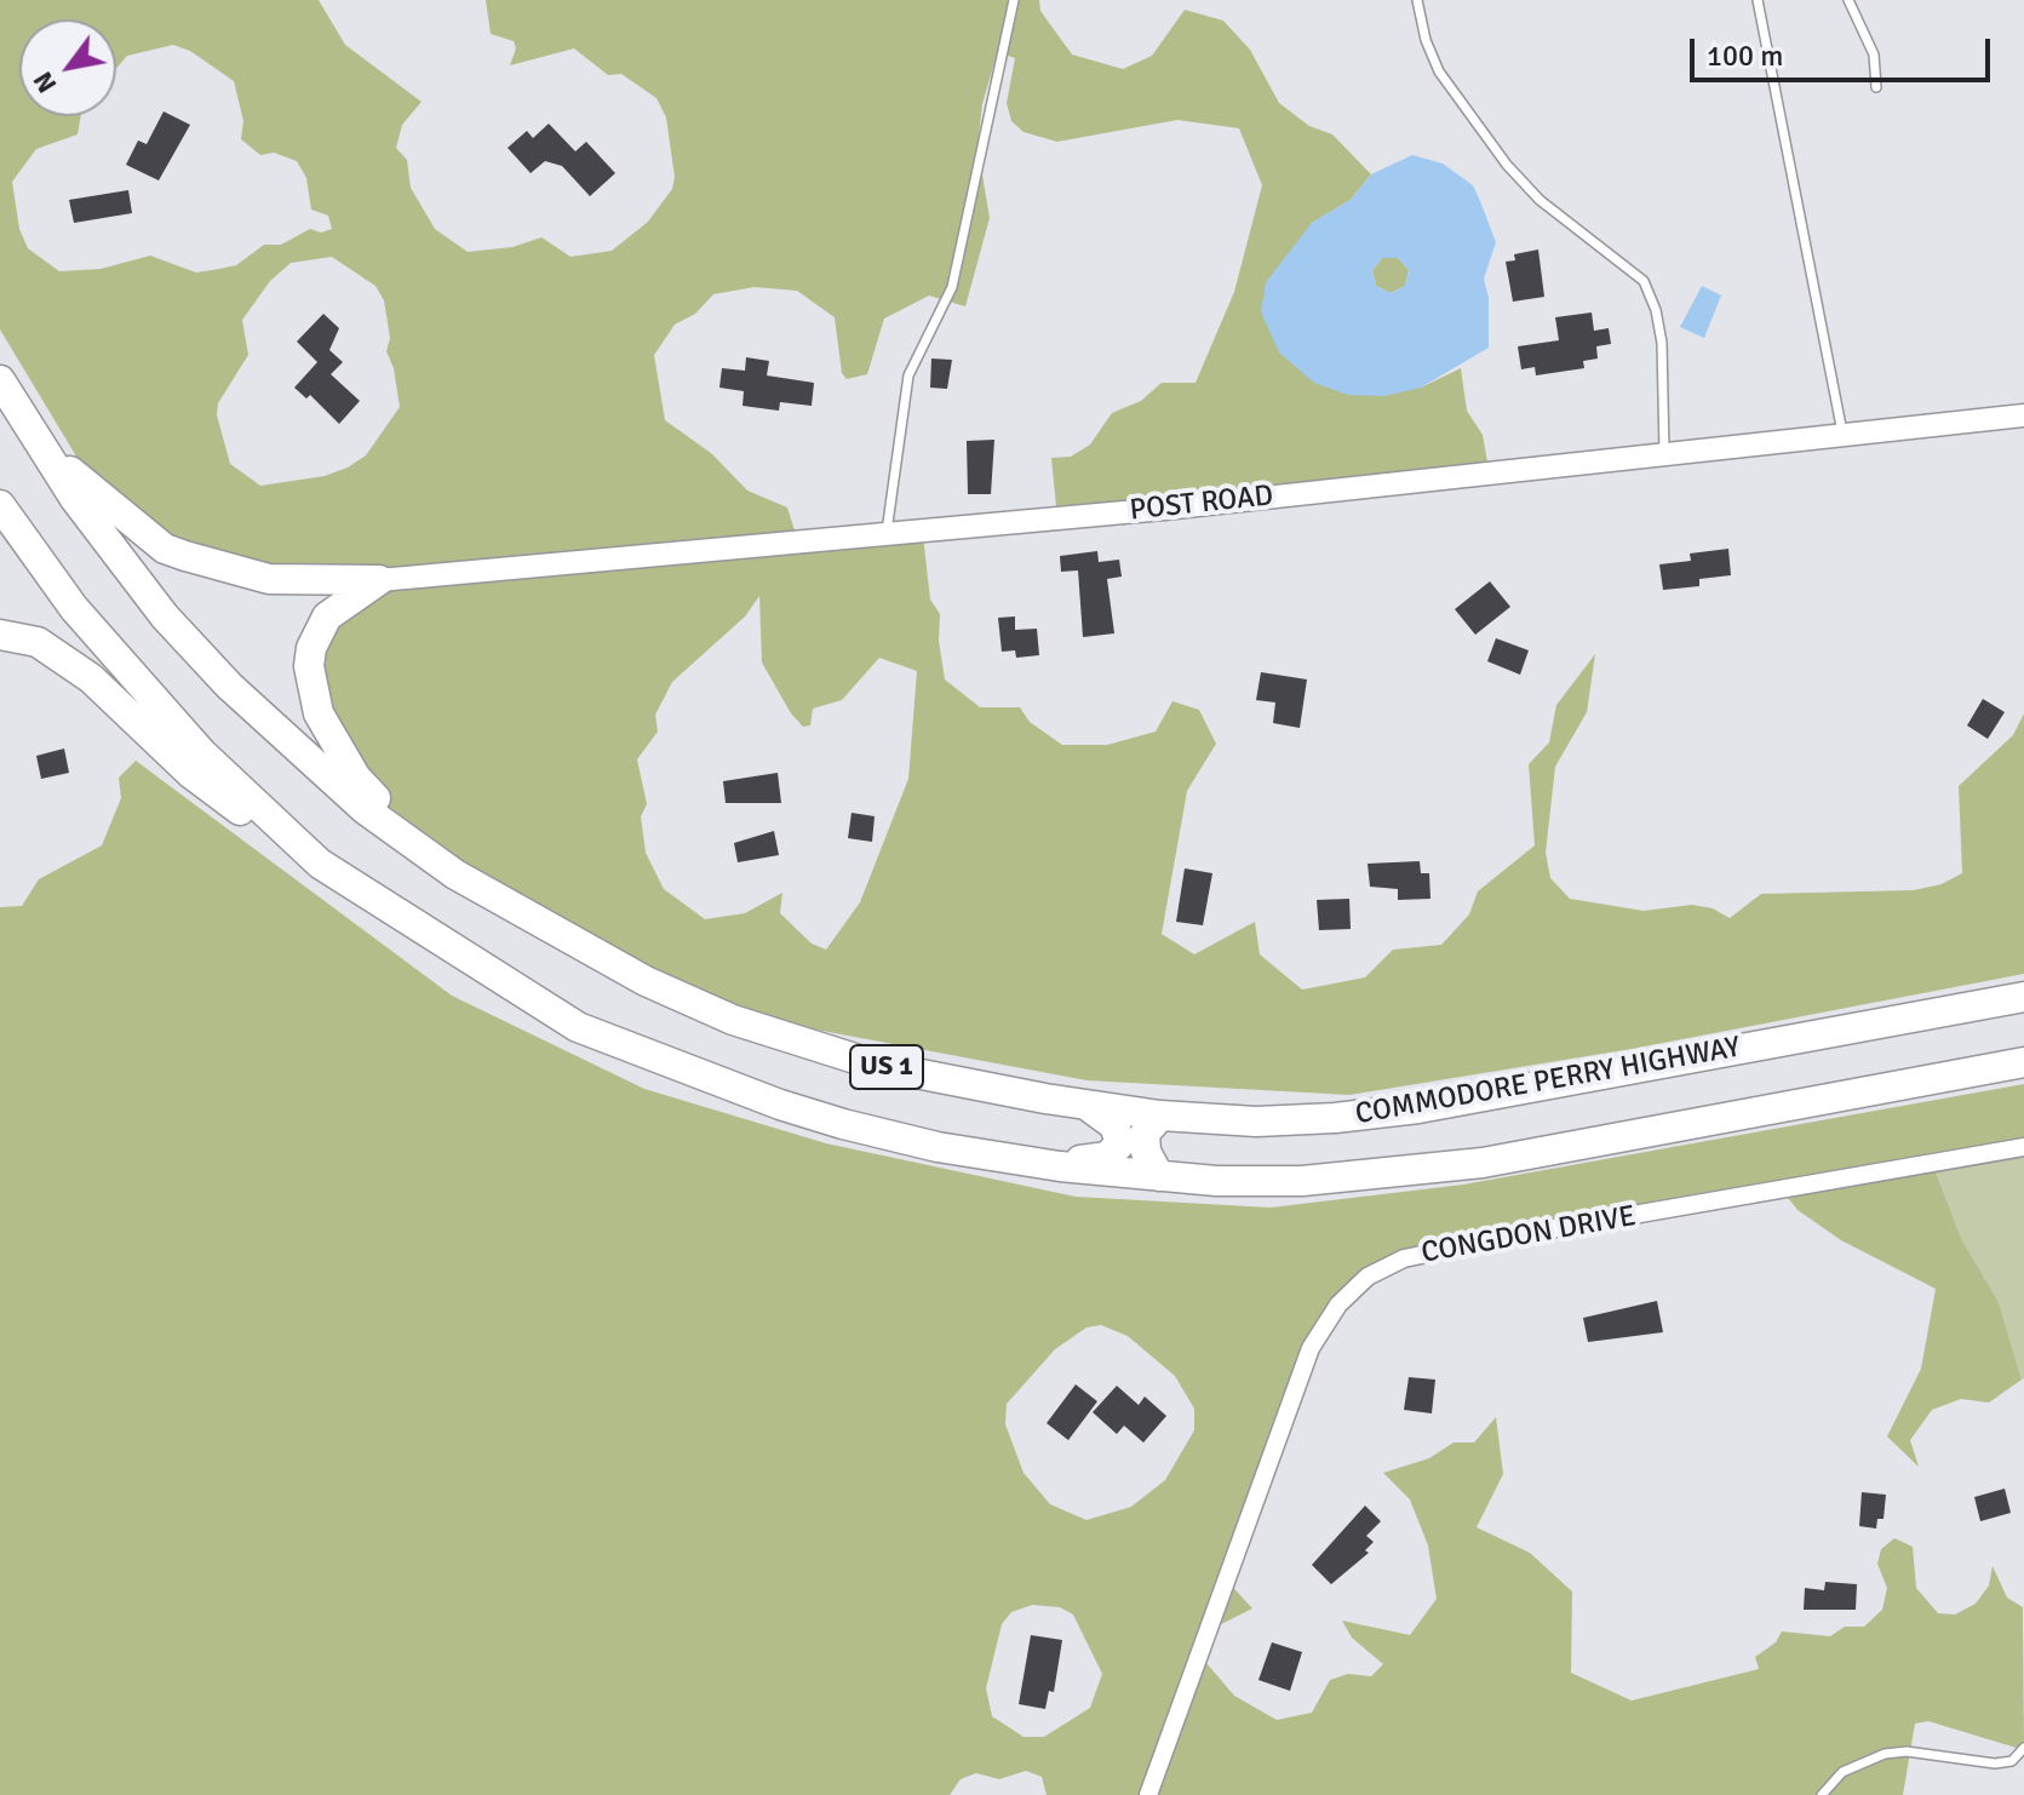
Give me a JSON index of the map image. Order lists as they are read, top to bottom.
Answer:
{
  "streets": {
    "highway": ["US 1", "COMMODORE PERRY HIGHWAY"],
    "street": ["POST ROAD", "CONGDON DRIVE"]
  },
  "scale_bar": "100 m",
  "north": "bottom left"
}
